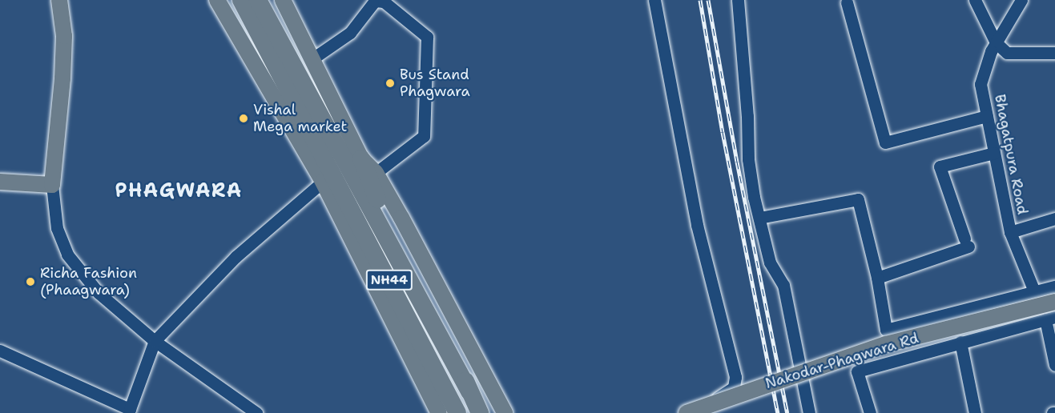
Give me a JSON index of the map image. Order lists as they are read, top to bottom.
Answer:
{
  "streets": {
    "highway": ["NH44"],
    "main road": ["Nakodar-Phagwara Rd"],
    "street": ["Bhagatpura Road"]
  },
  "districts": ["PHAGWARA"],
  "places": ["Bus Stand Phagwara", "Vishal Mega market", "Richa Fashion (Phaagwara)"]
}
